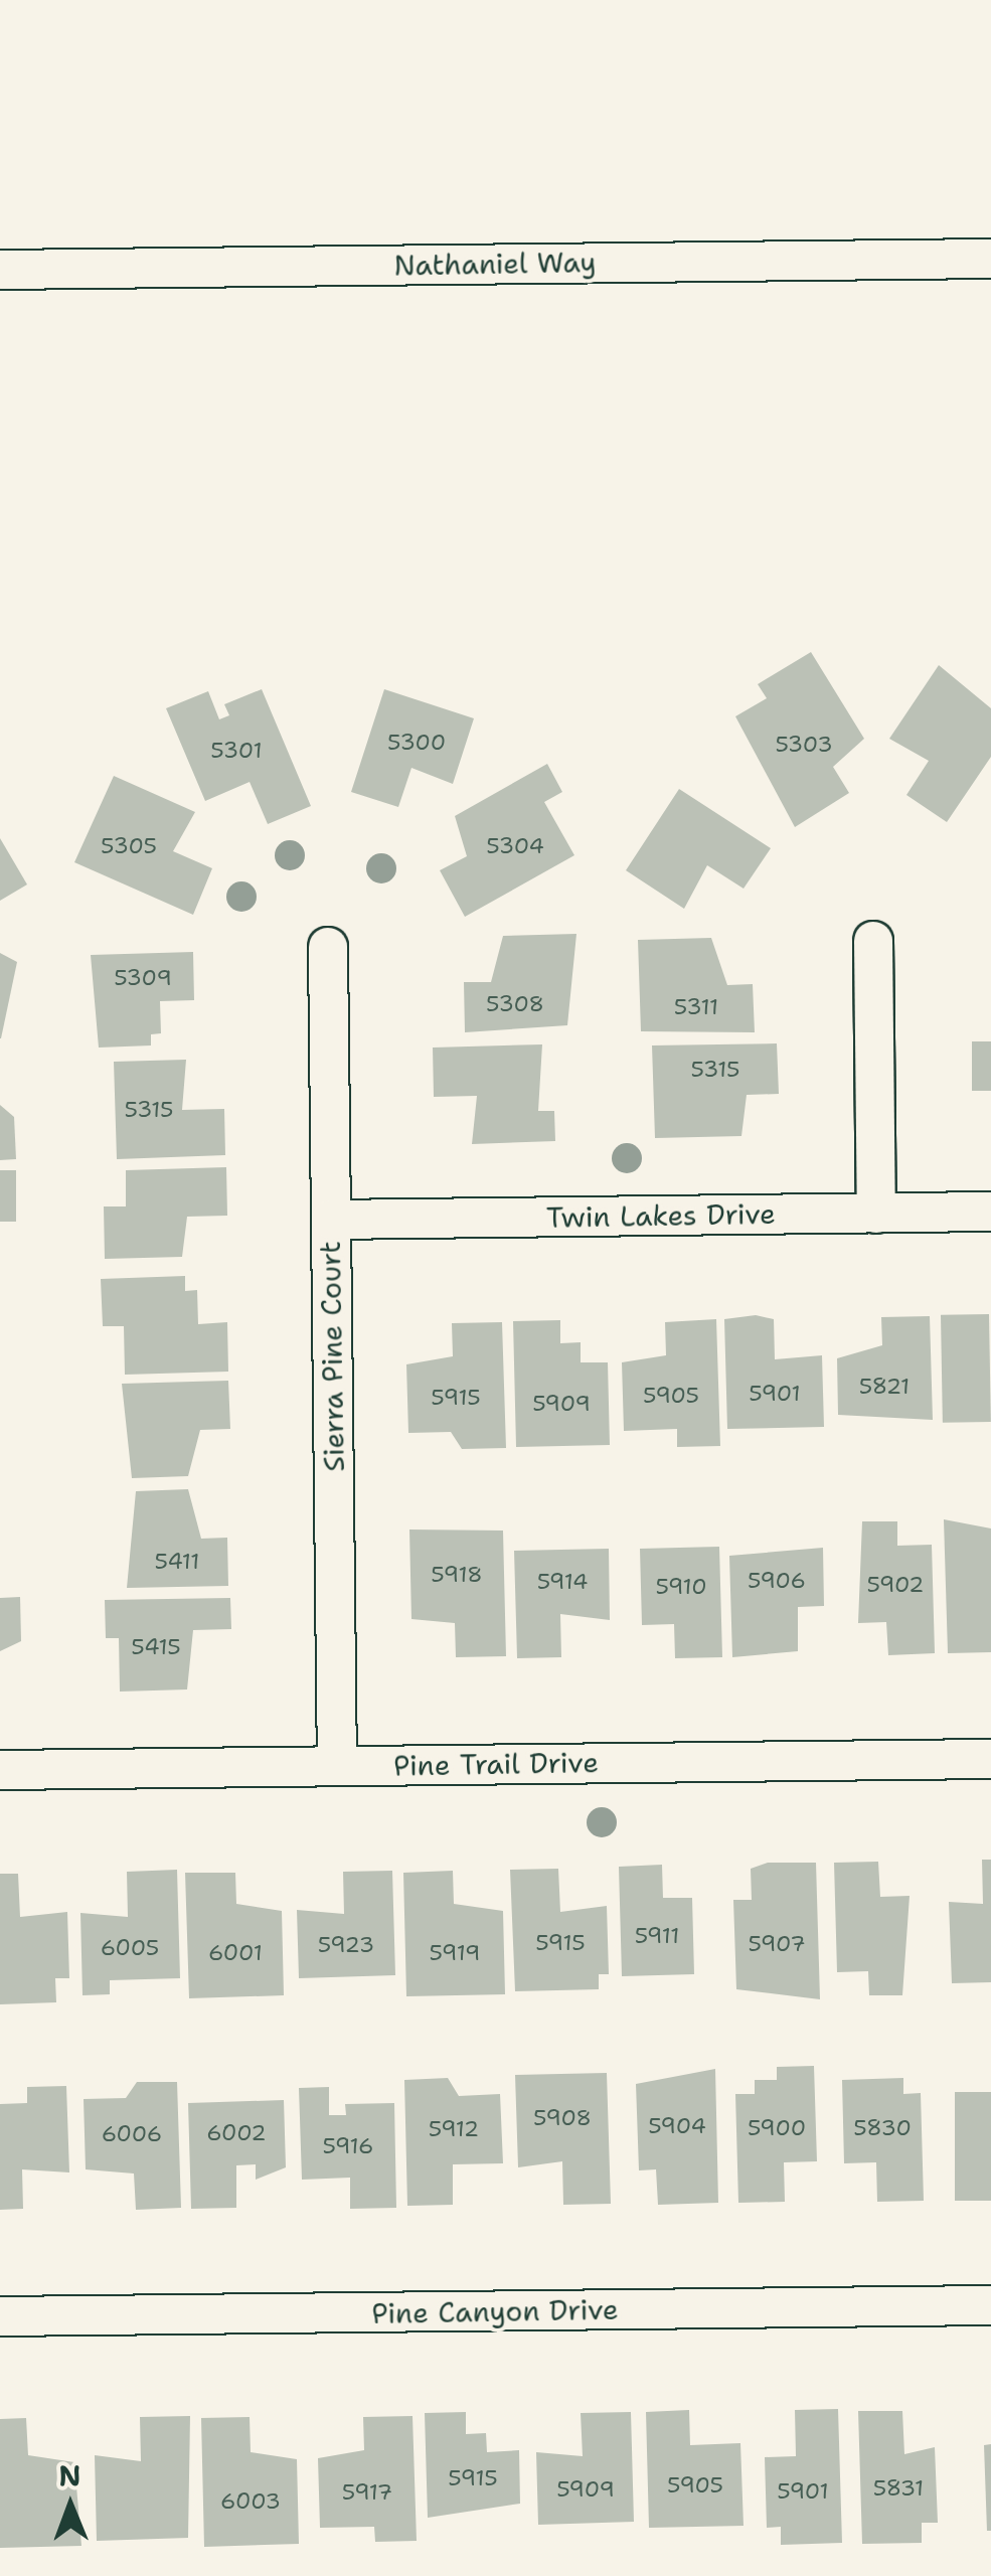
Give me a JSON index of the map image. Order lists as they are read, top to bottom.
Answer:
{
  "streets": {
    "street": [
      "Nathaniel Way",
      "Twin Lakes Drive",
      "Sierra Pine Court",
      "Pine Trail Drive",
      "Pine Canyon Drive"
    ]
  },
  "crossings": [
    ["Twin Lakes Drive", "Sierra Pine Court"],
    ["Sierra Pine Court", "Pine Trail Drive"]
  ],
  "house_numbers": [
    "5300",
    "5303",
    "5301",
    "5305",
    "5304",
    "5309",
    "5308",
    "5311",
    "5315",
    "5315",
    "5821",
    "5901",
    "5905",
    "5915",
    "5909",
    "5411",
    "5918",
    "5906",
    "5914",
    "5902",
    "5910",
    "5415",
    "5911",
    "5915",
    "5907",
    "5923",
    "6005",
    "6001",
    "5919",
    "5908",
    "5904",
    "5900",
    "5830",
    "5912",
    "6002",
    "6006",
    "5916",
    "5915",
    "5905",
    "5831",
    "5909",
    "5901",
    "5917",
    "6003"
  ],
  "north": "top"
}
